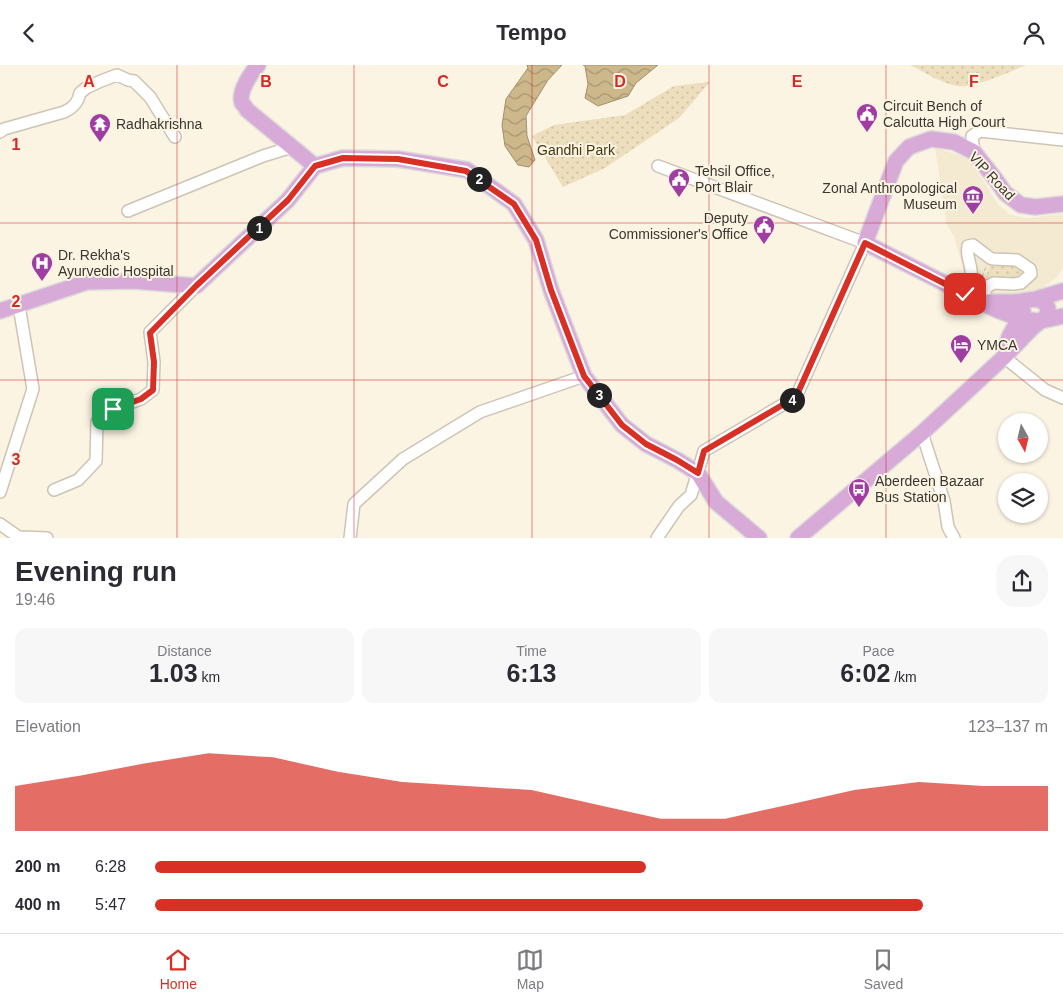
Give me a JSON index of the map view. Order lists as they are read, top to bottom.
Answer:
{
  "streets": {
    "main road": ["VIP Road"]
  },
  "parks": ["Gandhi Park"],
  "places": {
    "public building": ["Circuit Bench of Calcutta High Court", "Tehsil Office, Port Blair", "Deputy Commissioner's Office"],
    "temple": ["Radhakrishna"],
    "museum": ["Zonal Anthropological Museum"],
    "hospital": ["Dr. Rekha's Ayurvedic Hospital"],
    "hotel": ["YMCA"],
    "bus stop": ["Aberdeen Bazaar Bus Station"]
  },
  "north": "bottom",
  "page": {
    "header": "Tempo",
    "pins": [
      "2",
      "1",
      "3",
      "4"
    ],
    "heading": ["Evening run", "19:46"],
    "stats": [
      ["Distance", "1.03 km"],
      ["Time", "6:13"],
      ["Pace", "6:02 /km"]
    ],
    "chart": ["Elevation", "123–137 m"],
    "list": [
      {
        "name": "200 m",
        "note": "6:28"
      },
      {
        "name": "400 m",
        "note": "5:47"
      }
    ],
    "tabs": ["Home", "Map", "Saved"]
  },
  "grid": {
    "columns": [
      "A",
      "B",
      "C",
      "D",
      "E",
      "F"
    ],
    "rows": ["1", "2", "3"]
  }
}
